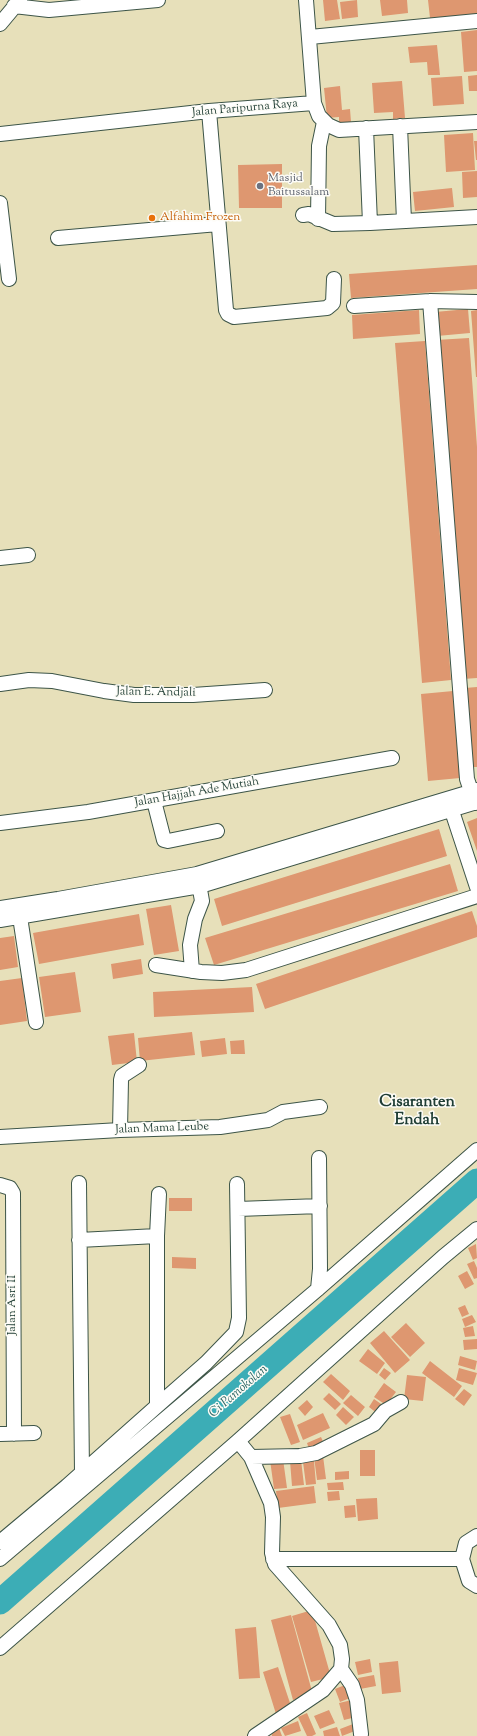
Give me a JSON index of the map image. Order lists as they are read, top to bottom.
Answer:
{
  "streets": {
    "street": [
      "Jalan Paripurna Raya",
      "Jalan E. Andjali",
      "Jalan Hajjah Ade Mutiah",
      "Jalan Mama Leube",
      "Jalan Asri II"
    ]
  },
  "districts": ["Cisaranten Endah"],
  "water": ["Ci Pamokolan"],
  "places": ["Masjid Baitussalam", "Alfahim Frozen"]
}
